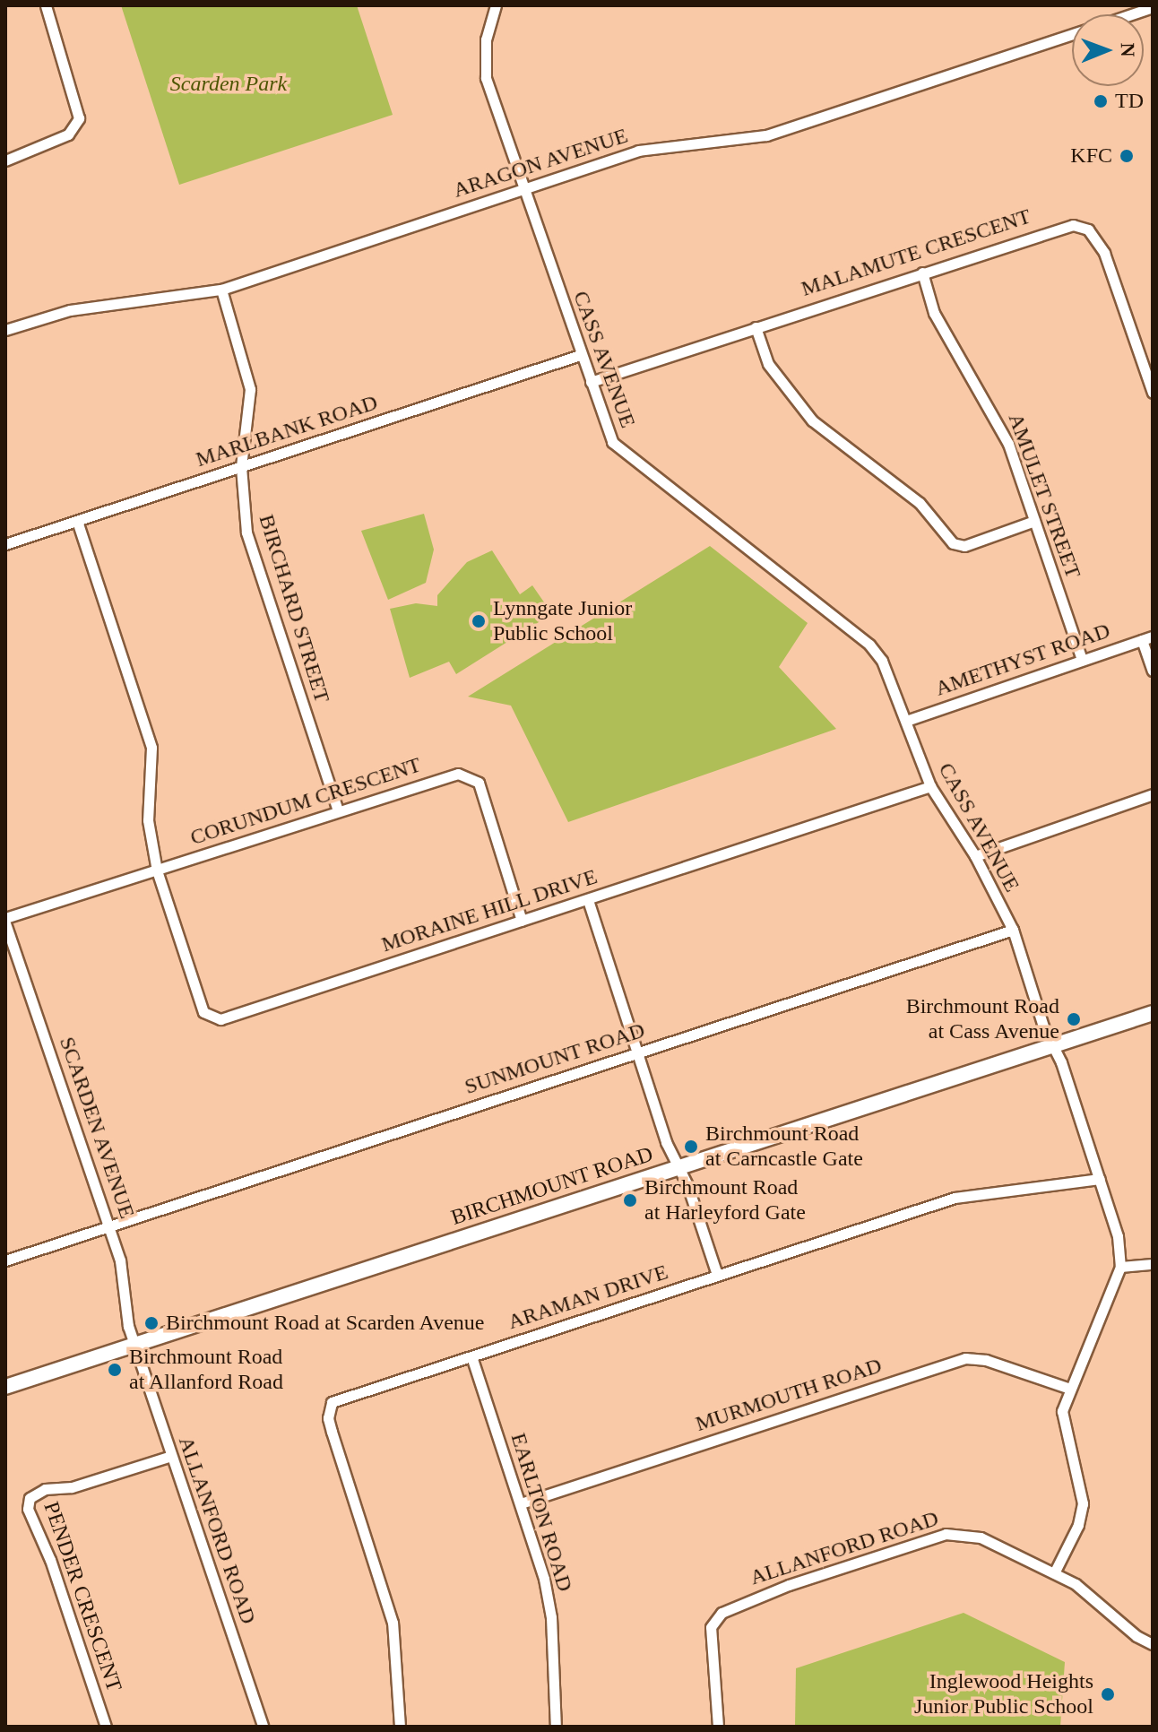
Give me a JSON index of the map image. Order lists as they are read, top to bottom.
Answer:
{
  "streets": {
    "main road": ["BIRCHMOUNT ROAD"],
    "street": [
      "ARAGON AVENUE",
      "MALAMUTE CRESCENT",
      "CASS AVENUE",
      "MARLBANK ROAD",
      "AMULET STREET",
      "BIRCHARD STREET",
      "AMETHYST ROAD",
      "CORUNDUM CRESCENT",
      "MORAINE HILL DRIVE",
      "SUNMOUNT ROAD",
      "SCARDEN AVENUE",
      "ARAMAN DRIVE",
      "MURMOUTH ROAD",
      "EARLTON ROAD",
      "ALLANFORD ROAD",
      "PENDER CRESCENT"
    ]
  },
  "crossings": [
    ["ARAGON AVENUE", "CASS AVENUE"],
    ["ARAGON AVENUE", "BIRCHARD STREET"],
    ["MALAMUTE CRESCENT", "CASS AVENUE"],
    ["MALAMUTE CRESCENT", "AMULET STREET"],
    ["CASS AVENUE", "MARLBANK ROAD"],
    ["CASS AVENUE", "AMETHYST ROAD"],
    ["CASS AVENUE", "MORAINE HILL DRIVE"],
    ["CASS AVENUE", "SUNMOUNT ROAD"],
    ["CASS AVENUE", "BIRCHMOUNT ROAD"],
    ["CASS AVENUE", "ARAMAN DRIVE"],
    ["CASS AVENUE", "MURMOUTH ROAD"],
    ["CASS AVENUE", "ALLANFORD ROAD"],
    ["MARLBANK ROAD", "BIRCHARD STREET"],
    ["MARLBANK ROAD", "MORAINE HILL DRIVE"],
    ["AMULET STREET", "AMETHYST ROAD"],
    ["BIRCHARD STREET", "CORUNDUM CRESCENT"],
    ["CORUNDUM CRESCENT", "MORAINE HILL DRIVE"],
    ["SUNMOUNT ROAD", "SCARDEN AVENUE"],
    ["SCARDEN AVENUE", "BIRCHMOUNT ROAD"],
    ["SCARDEN AVENUE", "ALLANFORD ROAD"],
    ["BIRCHMOUNT ROAD", "ALLANFORD ROAD"],
    ["ARAMAN DRIVE", "EARLTON ROAD"],
    ["MURMOUTH ROAD", "EARLTON ROAD"],
    ["ALLANFORD ROAD", "PENDER CRESCENT"]
  ],
  "parks": ["Scarden Park"],
  "places": [
    "TD",
    "KFC",
    "Lynngate Junior Public School",
    "Birchmount Road at Cass Avenue",
    "Birchmount Road at Carncastle Gate",
    "Birchmount Road at Harleyford Gate",
    "Birchmount Road at Scarden Avenue",
    "Birchmount Road at Allanford Road",
    "Inglewood Heights Junior Public School"
  ],
  "north": "right"
}
